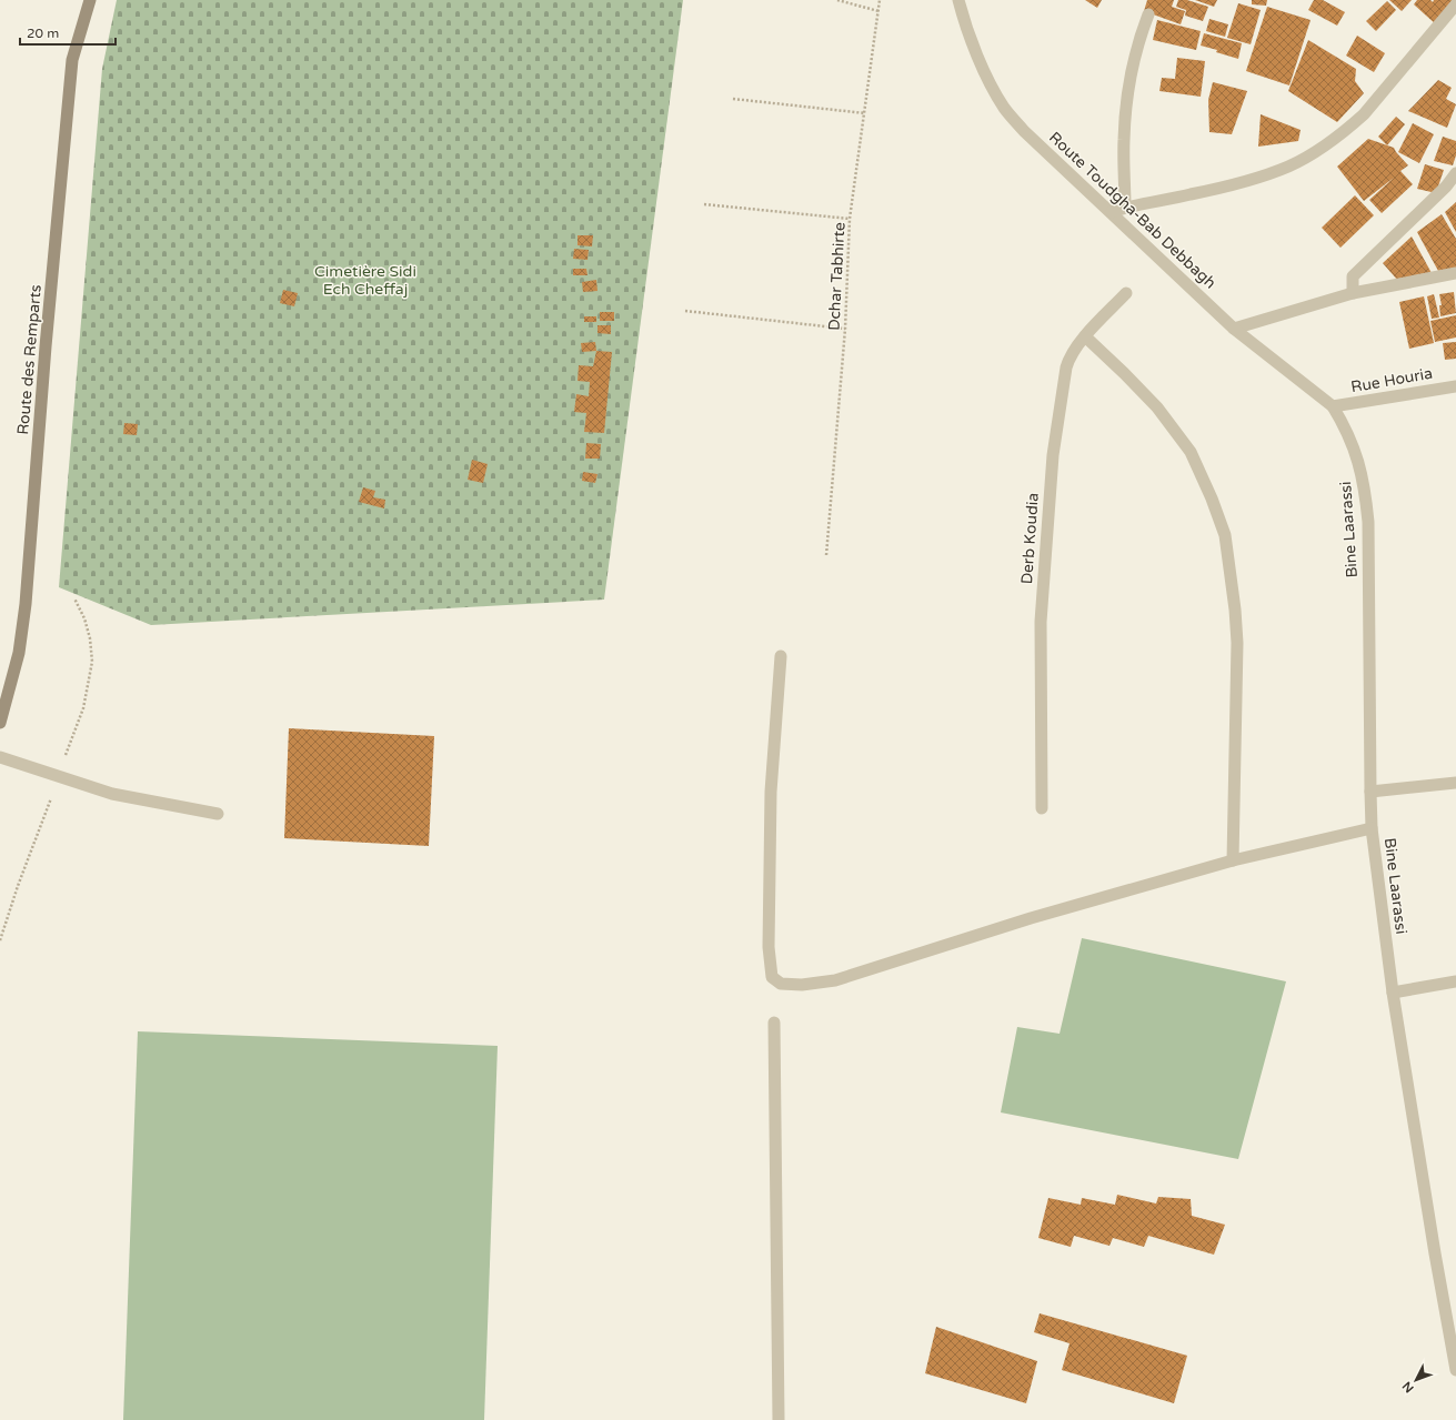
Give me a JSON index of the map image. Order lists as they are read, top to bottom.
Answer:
{
  "streets": {
    "main road": ["Route des Remparts"],
    "street": [
      "Route Toudgha-Bab Debbagh",
      "Rue Houria",
      "Bine Laarassi",
      "Derb Koudia"
    ],
    "path": ["Dchar Tabhirte"]
  },
  "crossings": [
    ["Route Toudgha-Bab Debbagh", "Rue Houria"],
    ["Route Toudgha-Bab Debbagh", "Bine Laarassi"],
    ["Rue Houria", "Bine Laarassi"]
  ],
  "parks": ["Cimetière Sidi Ech Cheffaj"],
  "scale_bar": "20 m",
  "north": "bottom left"
}
